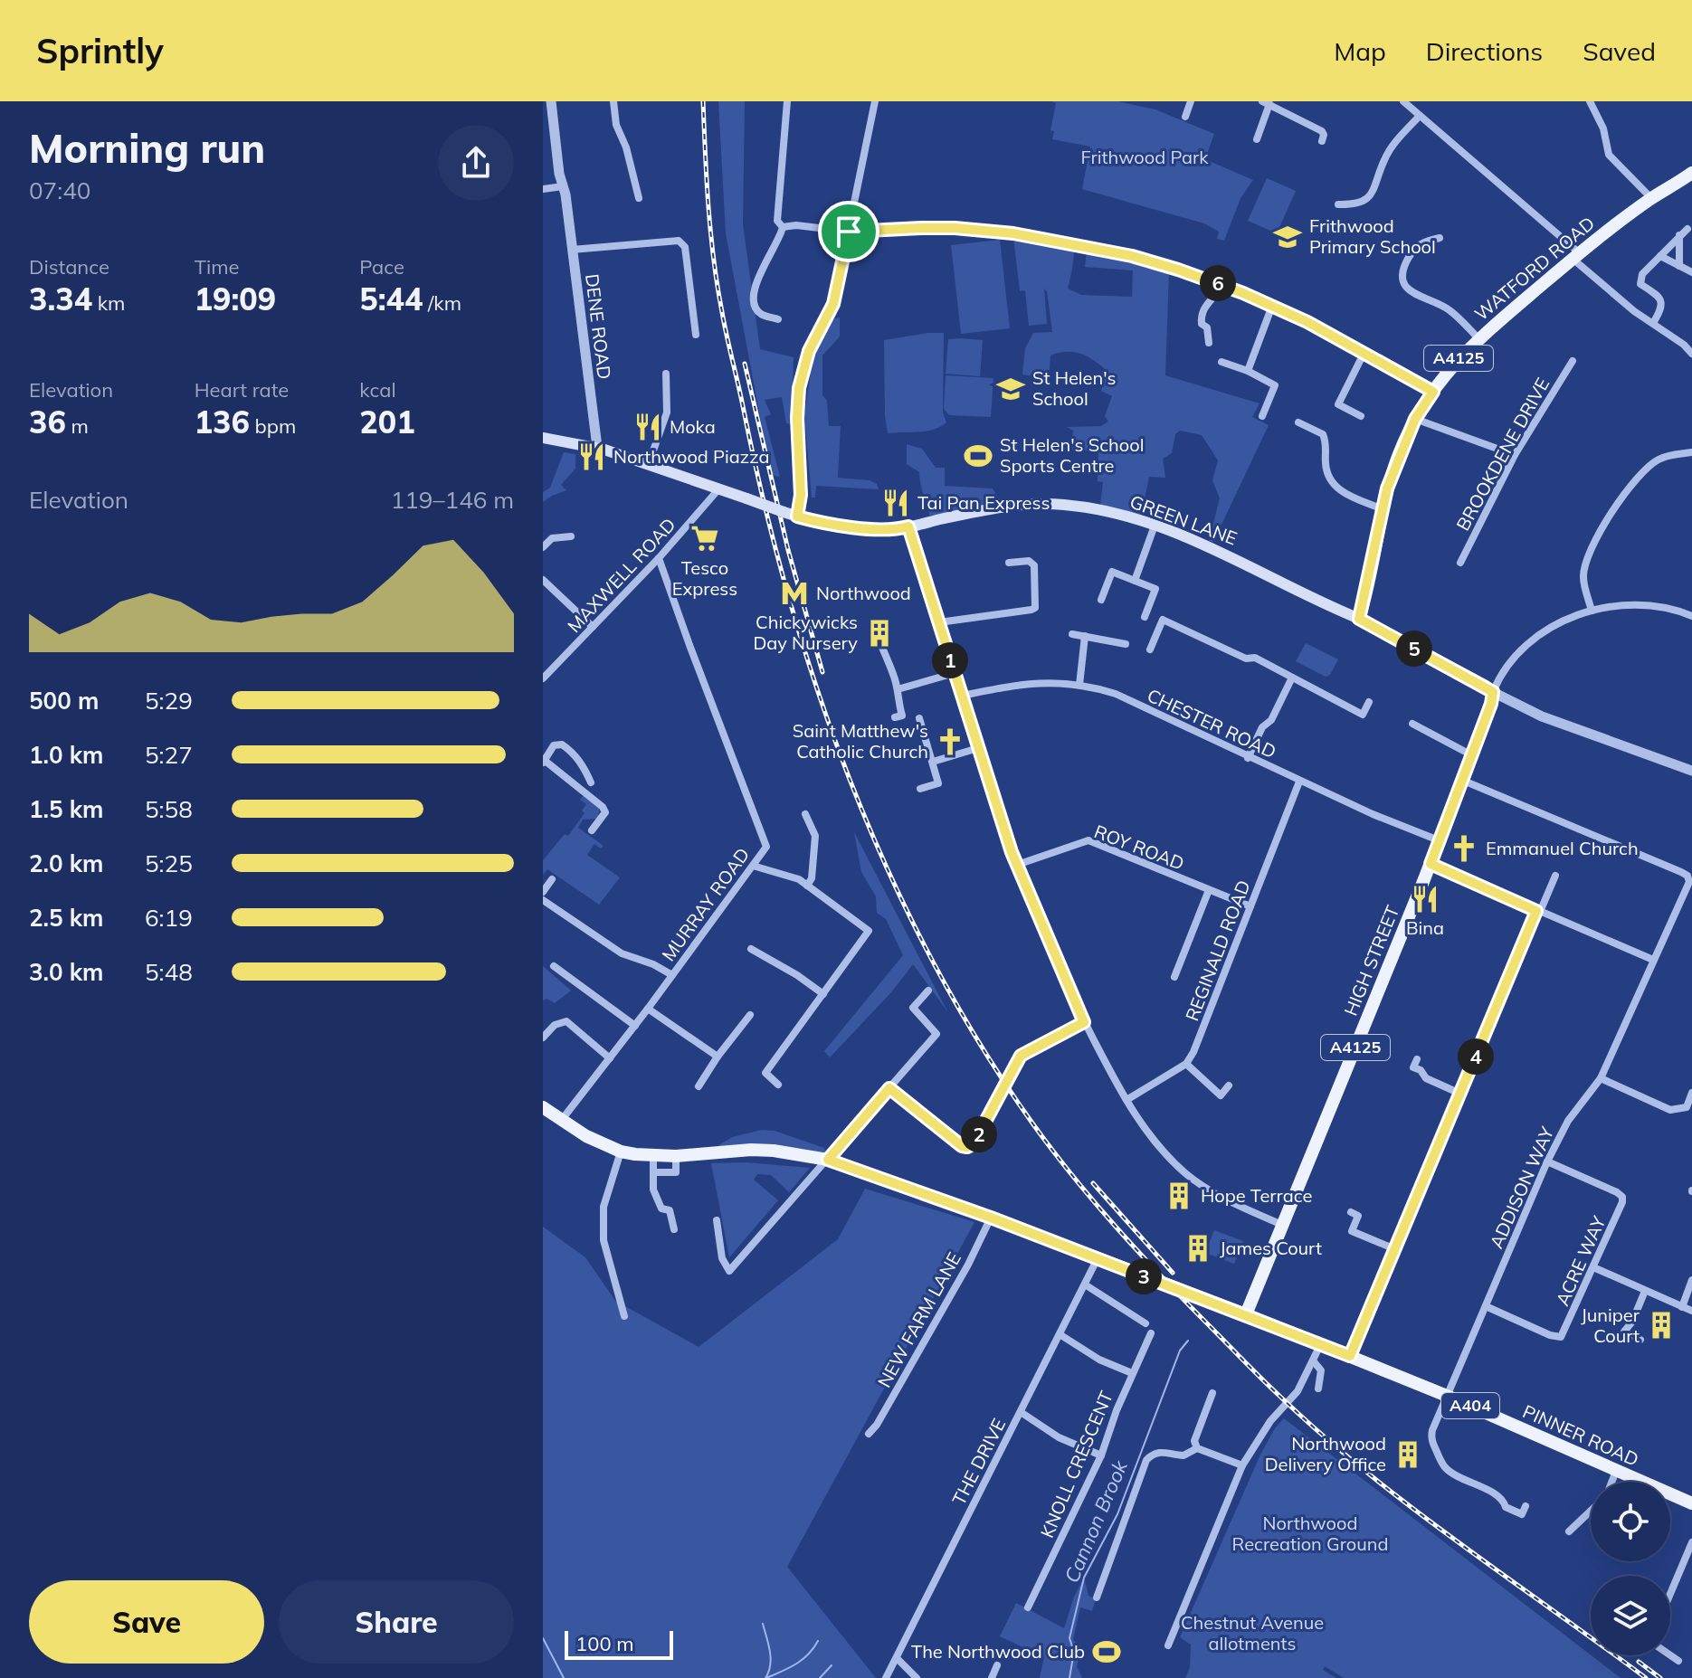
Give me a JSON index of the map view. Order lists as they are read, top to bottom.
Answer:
{
  "streets": {
    "main road": [
      "WATFORD ROAD",
      "A4125",
      "GREEN LANE",
      "HIGH STREET",
      "A404",
      "PINNER ROAD"
    ],
    "street": [
      "DENE ROAD",
      "BROOKDENE DRIVE",
      "MAXWELL ROAD",
      "CHESTER ROAD",
      "ROY ROAD",
      "MURRAY ROAD",
      "REGINALD ROAD",
      "ADDISON WAY",
      "ACRE WAY",
      "NEW FARM LANE",
      "THE DRIVE",
      "KNOLL CRESCENT"
    ]
  },
  "crossings": [
    ["WATFORD ROAD", "GREEN LANE"],
    ["DENE ROAD", "GREEN LANE"],
    ["A4125", "GREEN LANE"],
    ["A4125", "HIGH STREET"],
    ["A4125", "ADDISON WAY"],
    ["GREEN LANE", "MAXWELL ROAD"],
    ["MAXWELL ROAD", "MURRAY ROAD"],
    ["CHESTER ROAD", "REGINALD ROAD"],
    ["CHESTER ROAD", "HIGH STREET"],
    ["ROY ROAD", "REGINALD ROAD"],
    ["MURRAY ROAD", "A404"],
    ["HIGH STREET", "ADDISON WAY"],
    ["HIGH STREET", "PINNER ROAD"],
    ["ADDISON WAY", "ACRE WAY"],
    ["ADDISON WAY", "PINNER ROAD"],
    ["NEW FARM LANE", "A404"],
    ["A404", "PINNER ROAD"],
    ["A404", "THE DRIVE"],
    ["PINNER ROAD", "THE DRIVE"]
  ],
  "water": ["Cannon Brook"],
  "parks": ["Frithwood Park", "Northwood Recreation Ground", "Chestnut Avenue allotments"],
  "places": {
    "school or university": ["Frithwood Primary School", "St Helen's School"],
    "restaurant": [
      "Moka",
      "Northwood Piazza",
      "Tai Pan Express",
      "Bina"
    ],
    "sports": ["St Helen's School Sports Centre", "The Northwood Club"],
    "supermarket": ["Tesco Express"],
    "metro station": ["Northwood"],
    "building": [
      "Chickywicks Day Nursery",
      "Hope Terrace",
      "James Court",
      "Juniper Court",
      "Northwood Delivery Office"
    ],
    "church": ["Saint Matthew's Catholic Church", "Emmanuel Church"]
  },
  "scale_bar": "100 m",
  "page": {
    "header": "Sprintly",
    "nav": ["Map", "Directions", "Saved"],
    "heading": ["Morning run", "07:40"],
    "stats": [
      ["Distance", "3.34 km"],
      ["Time", "19:09"],
      ["Pace", "5:44 /km"],
      ["Elevation", "36 m"],
      ["Heart rate", "136 bpm"],
      ["kcal", "201"]
    ],
    "pins": [
      "6",
      "5",
      "1",
      "4",
      "2",
      "3"
    ],
    "chart": ["Elevation", "119–146 m"],
    "list": [
      {
        "name": "500 m",
        "note": "5:29"
      },
      {
        "name": "1.0 km",
        "note": "5:27"
      },
      {
        "name": "1.5 km",
        "note": "5:58"
      },
      {
        "name": "2.0 km",
        "note": "5:25"
      },
      {
        "name": "2.5 km",
        "note": "6:19"
      },
      {
        "name": "3.0 km",
        "note": "5:48"
      }
    ],
    "buttons": ["Save", "Share"],
    "scale": "100 m"
  }
}
